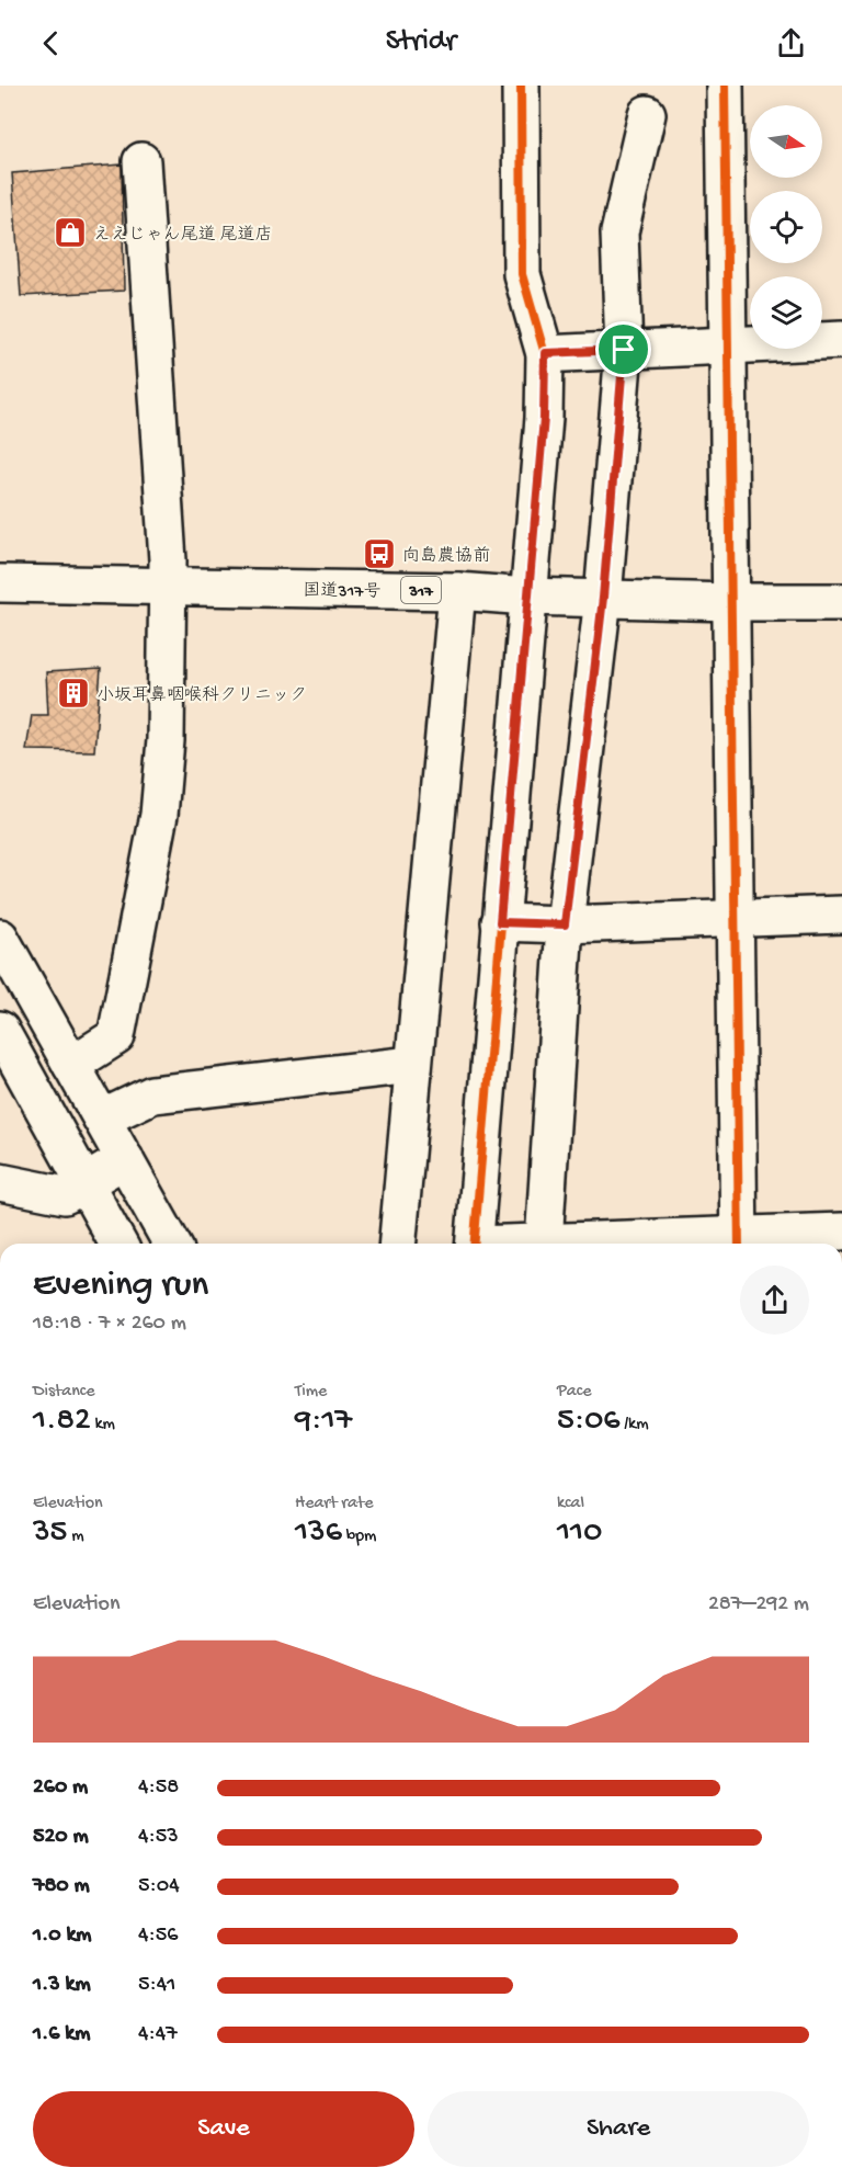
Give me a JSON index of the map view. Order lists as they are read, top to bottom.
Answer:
{
  "streets": {
    "main road": ["国道317号", "317"]
  },
  "places": {
    "shop": ["ええじゃん尾道 尾道店"],
    "bus stop": ["向島農協前"],
    "building": ["小坂耳鼻咽喉科クリニック"]
  },
  "north": "right",
  "page": {
    "header": "Stridr",
    "heading": ["Evening run", "18:18 · 7 × 260 m"],
    "stats": [
      ["Distance", "1.82 km"],
      ["Time", "9:17"],
      ["Pace", "5:06 /km"],
      ["Elevation", "35 m"],
      ["Heart rate", "136 bpm"],
      ["kcal", "110"]
    ],
    "chart": ["Elevation", "287–292 m"],
    "list": [
      {
        "name": "260 m",
        "note": "4:58"
      },
      {
        "name": "520 m",
        "note": "4:53"
      },
      {
        "name": "780 m",
        "note": "5:04"
      },
      {
        "name": "1.0 km",
        "note": "4:56"
      },
      {
        "name": "1.3 km",
        "note": "5:41"
      },
      {
        "name": "1.6 km",
        "note": "4:47"
      }
    ],
    "buttons": ["Save", "Share"]
  }
}
